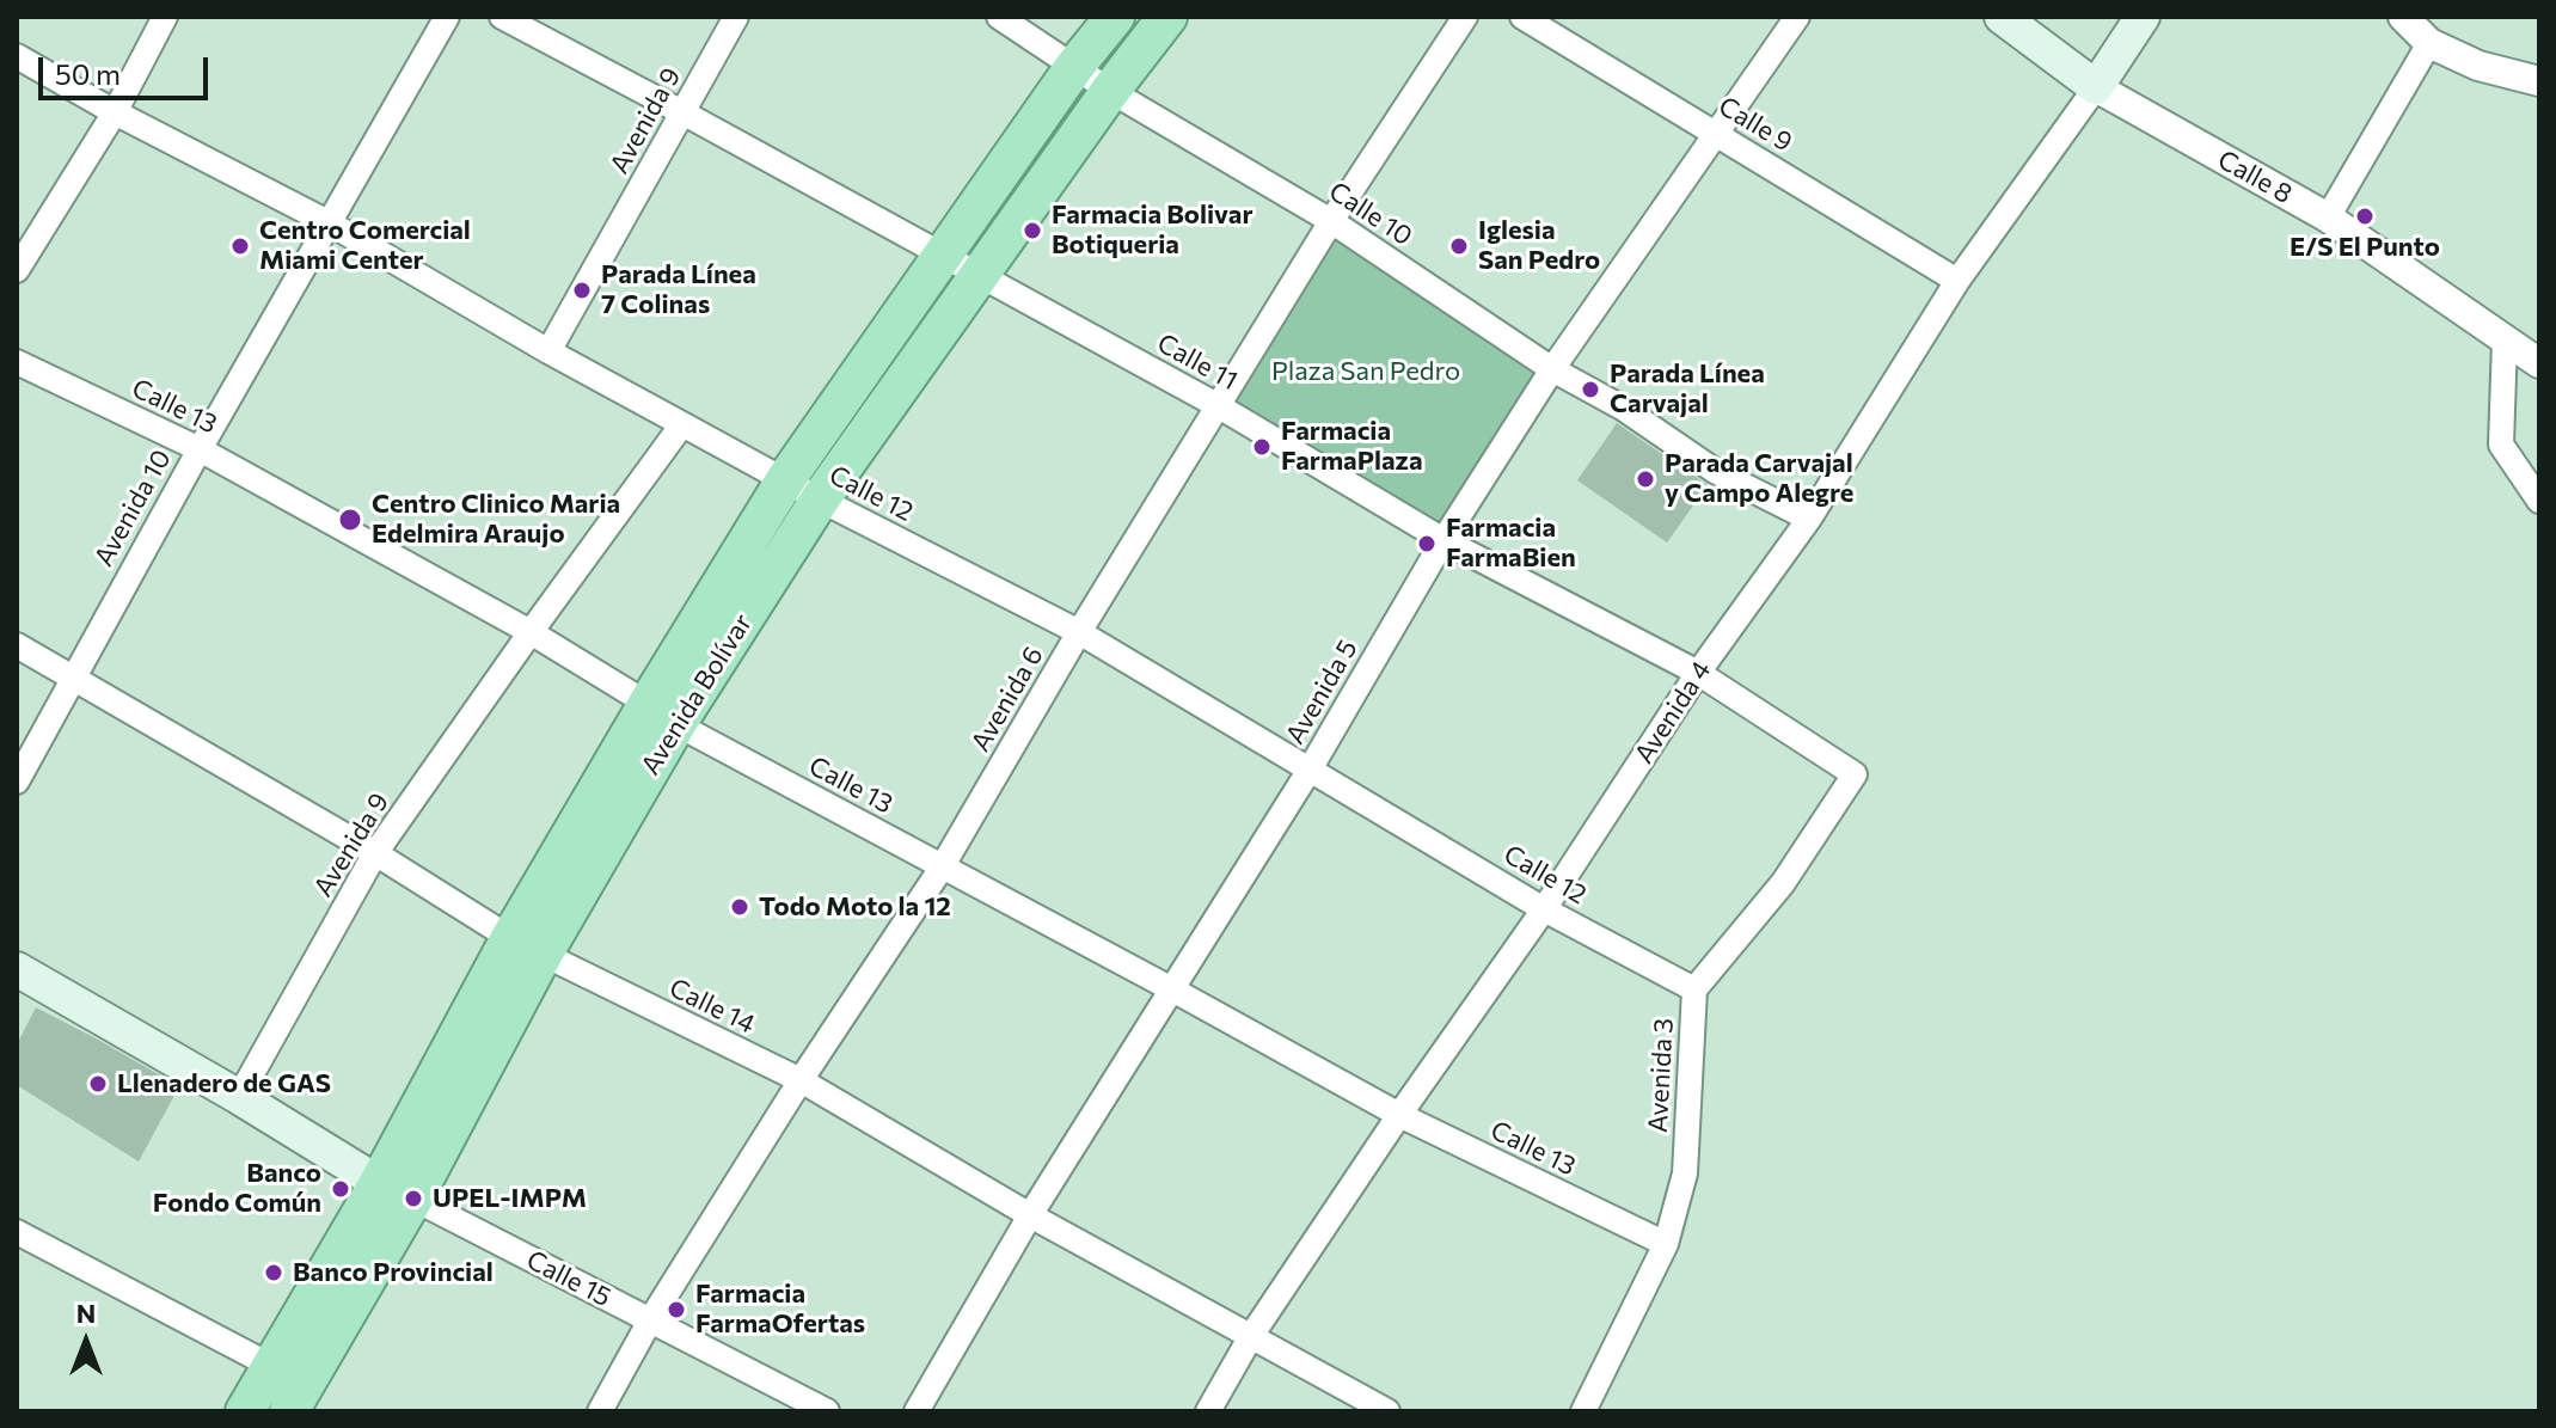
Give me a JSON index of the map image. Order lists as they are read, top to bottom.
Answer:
{
  "streets": {
    "highway": ["Avenida Bolívar"],
    "main road": ["Calle 8", "Avenida 4", "Calle 15"],
    "street": [
      "Avenida 9",
      "Calle 9",
      "Calle 10",
      "Calle 11",
      "Calle 13",
      "Calle 12",
      "Avenida 10",
      "Avenida 5",
      "Avenida 6",
      "Calle 14",
      "Avenida 3"
    ]
  },
  "crossings": [
    ["Avenida 9", "Calle 11"],
    ["Avenida 9", "Calle 13"],
    ["Avenida 9", "Calle 12"],
    ["Avenida 9", "Calle 14"],
    ["Avenida 9", "Calle 15"],
    ["Calle 9", "Avenida 5"],
    ["Calle 9", "Avenida 4"],
    ["Calle 8", "Avenida 4"],
    ["Calle 10", "Avenida 5"],
    ["Calle 10", "Avenida Bolívar"],
    ["Calle 10", "Avenida 6"],
    ["Calle 10", "Avenida 4"],
    ["Calle 11", "Avenida 5"],
    ["Calle 11", "Avenida Bolívar"],
    ["Calle 11", "Avenida 6"],
    ["Calle 11", "Avenida 4"],
    ["Calle 11", "Avenida 3"],
    ["Calle 13", "Avenida 10"],
    ["Calle 13", "Avenida 5"],
    ["Calle 13", "Avenida Bolívar"],
    ["Calle 13", "Avenida 6"],
    ["Calle 13", "Avenida 4"],
    ["Calle 13", "Avenida 3"],
    ["Calle 12", "Avenida 10"],
    ["Calle 12", "Avenida 5"],
    ["Calle 12", "Avenida Bolívar"],
    ["Calle 12", "Avenida 6"],
    ["Calle 12", "Avenida 4"],
    ["Calle 12", "Avenida 3"],
    ["Avenida 10", "Calle 14"],
    ["Avenida 5", "Calle 14"],
    ["Avenida Bolívar", "Calle 14"],
    ["Avenida Bolívar", "Calle 15"],
    ["Avenida 6", "Calle 14"],
    ["Avenida 6", "Calle 15"],
    ["Avenida 4", "Calle 14"]
  ],
  "parks": ["Plaza San Pedro"],
  "places": [
    "E/S El Punto",
    "Farmacia Bolivar Botiqueria",
    "Centro Comercial Miami Center",
    "Iglesia San Pedro",
    "Parada Línea 7 Colinas",
    "Parada Línea Carvajal",
    "Farmacia FarmaPlaza",
    "Parada Carvajal y Campo Alegre",
    "Centro Clinico Maria Edelmira Araujo",
    "Farmacia FarmaBien",
    "Todo Moto la 12",
    "Llenadero de GAS",
    "Banco Fondo Común",
    "UPEL-IMPM",
    "Banco Provincial",
    "Farmacia FarmaOfertas"
  ],
  "scale_bar": "50 m",
  "north": "top"
}
